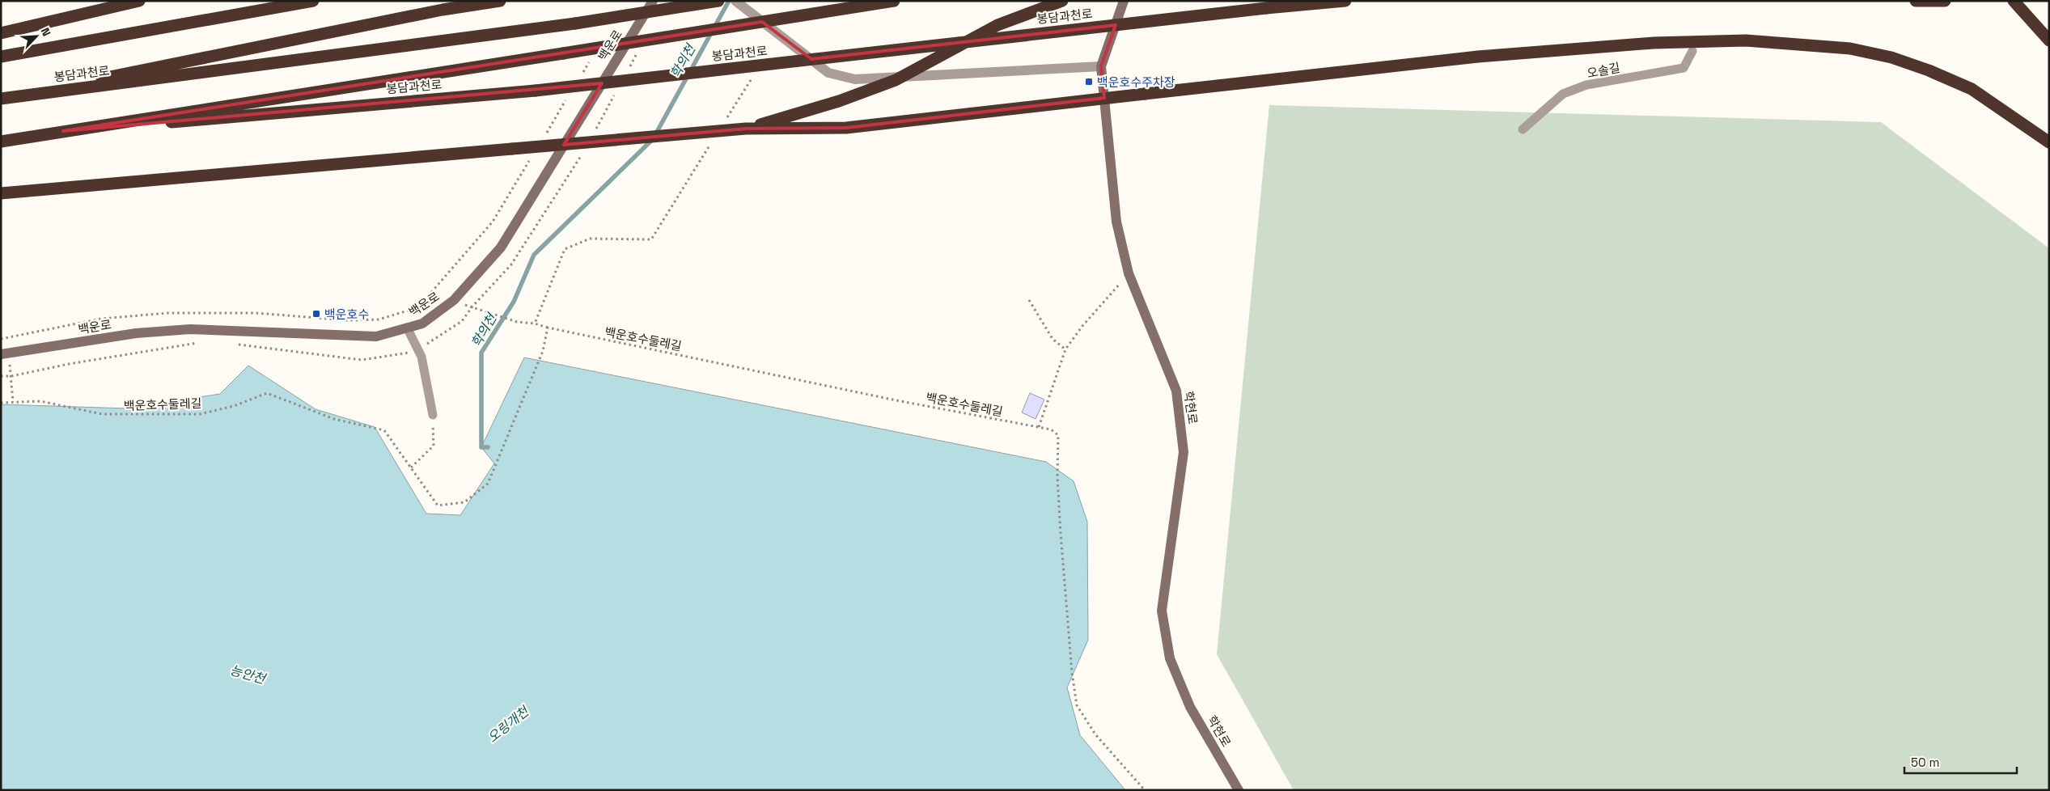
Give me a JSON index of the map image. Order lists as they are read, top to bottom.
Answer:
{
  "streets": {
    "highway": ["봉담과천로"],
    "street": ["백운로", "학현로"],
    "lane": ["오솔길"],
    "path": ["백운호수둘레길"]
  },
  "water": ["학의천", "능안천", "오링개천"],
  "places": {
    "transit": ["백운호수주차장", "백운호수"]
  },
  "scale_bar": "50 m",
  "north": "top right"
}
